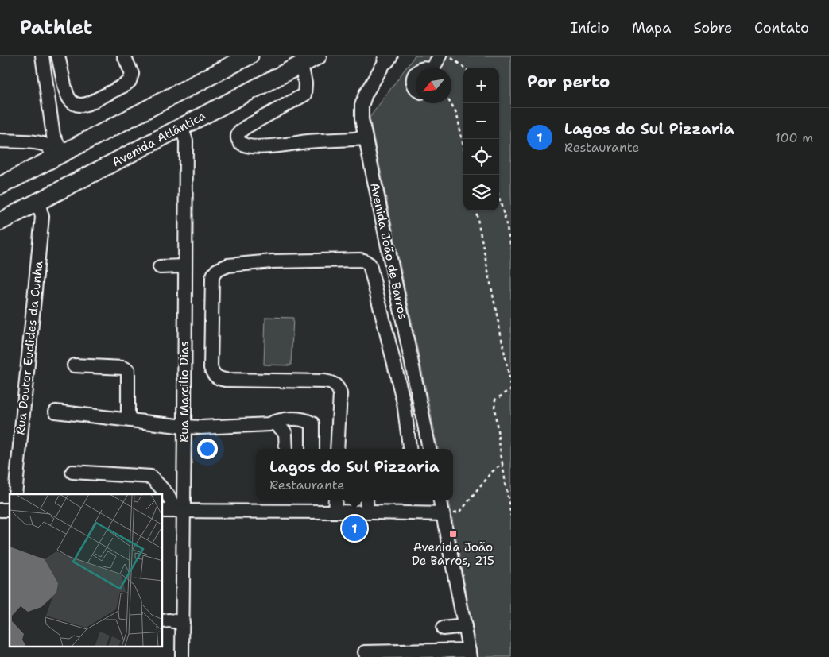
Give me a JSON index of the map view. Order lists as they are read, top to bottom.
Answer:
{
  "streets": {
    "main road": ["Avenida Atlântica"],
    "street": ["Avenida João de Barros", "Rua Doutor Euclides da Cunha", "Rua Marcilio Dias"]
  },
  "crossings": [
    ["Avenida Atlântica", "Rua Doutor Euclides da Cunha"],
    ["Avenida Atlântica", "Rua Marcilio Dias"]
  ],
  "places": {
    "transit": ["Avenida João De Barros, 215"]
  },
  "north": "bottom left",
  "page": {
    "header": "Pathlet",
    "nav": [
      "Início",
      "Mapa",
      "Sobre",
      "Contato"
    ],
    "heading": "Por perto",
    "map_buttons": ["+", "−"],
    "list": [
      {
        "mark": "1",
        "name": "Lagos do Sul Pizzaria",
        "note": "Restaurante",
        "value": "100 m"
      }
    ],
    "popup": ["Lagos do Sul Pizzaria", "Restaurante"],
    "pins": "1"
  }
}
